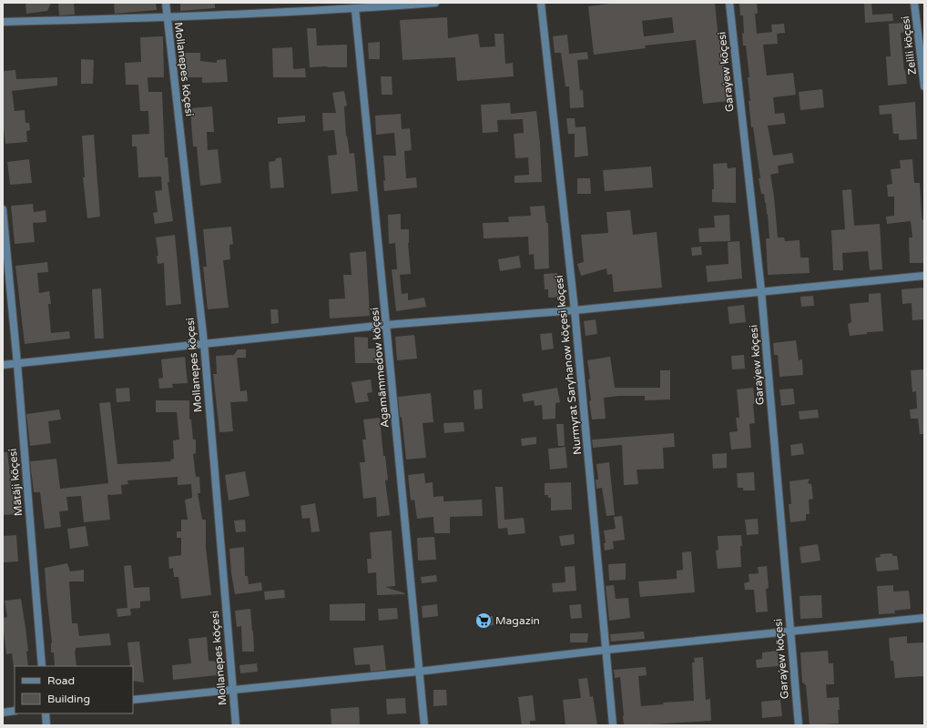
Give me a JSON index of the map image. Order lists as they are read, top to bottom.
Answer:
{
  "streets": {
    "street": [
      "Zelili köçesi",
      "Mollanepes köçesi",
      "Garaýew köçesi",
      "Nurmyrat Saryhanow köçesi köçesi",
      "Agamämmedow köçesi",
      "Mätäji köçesi"
    ]
  },
  "places": {
    "supermarket": ["Magazin"]
  },
  "legend": ["Road", "Building"]
}
